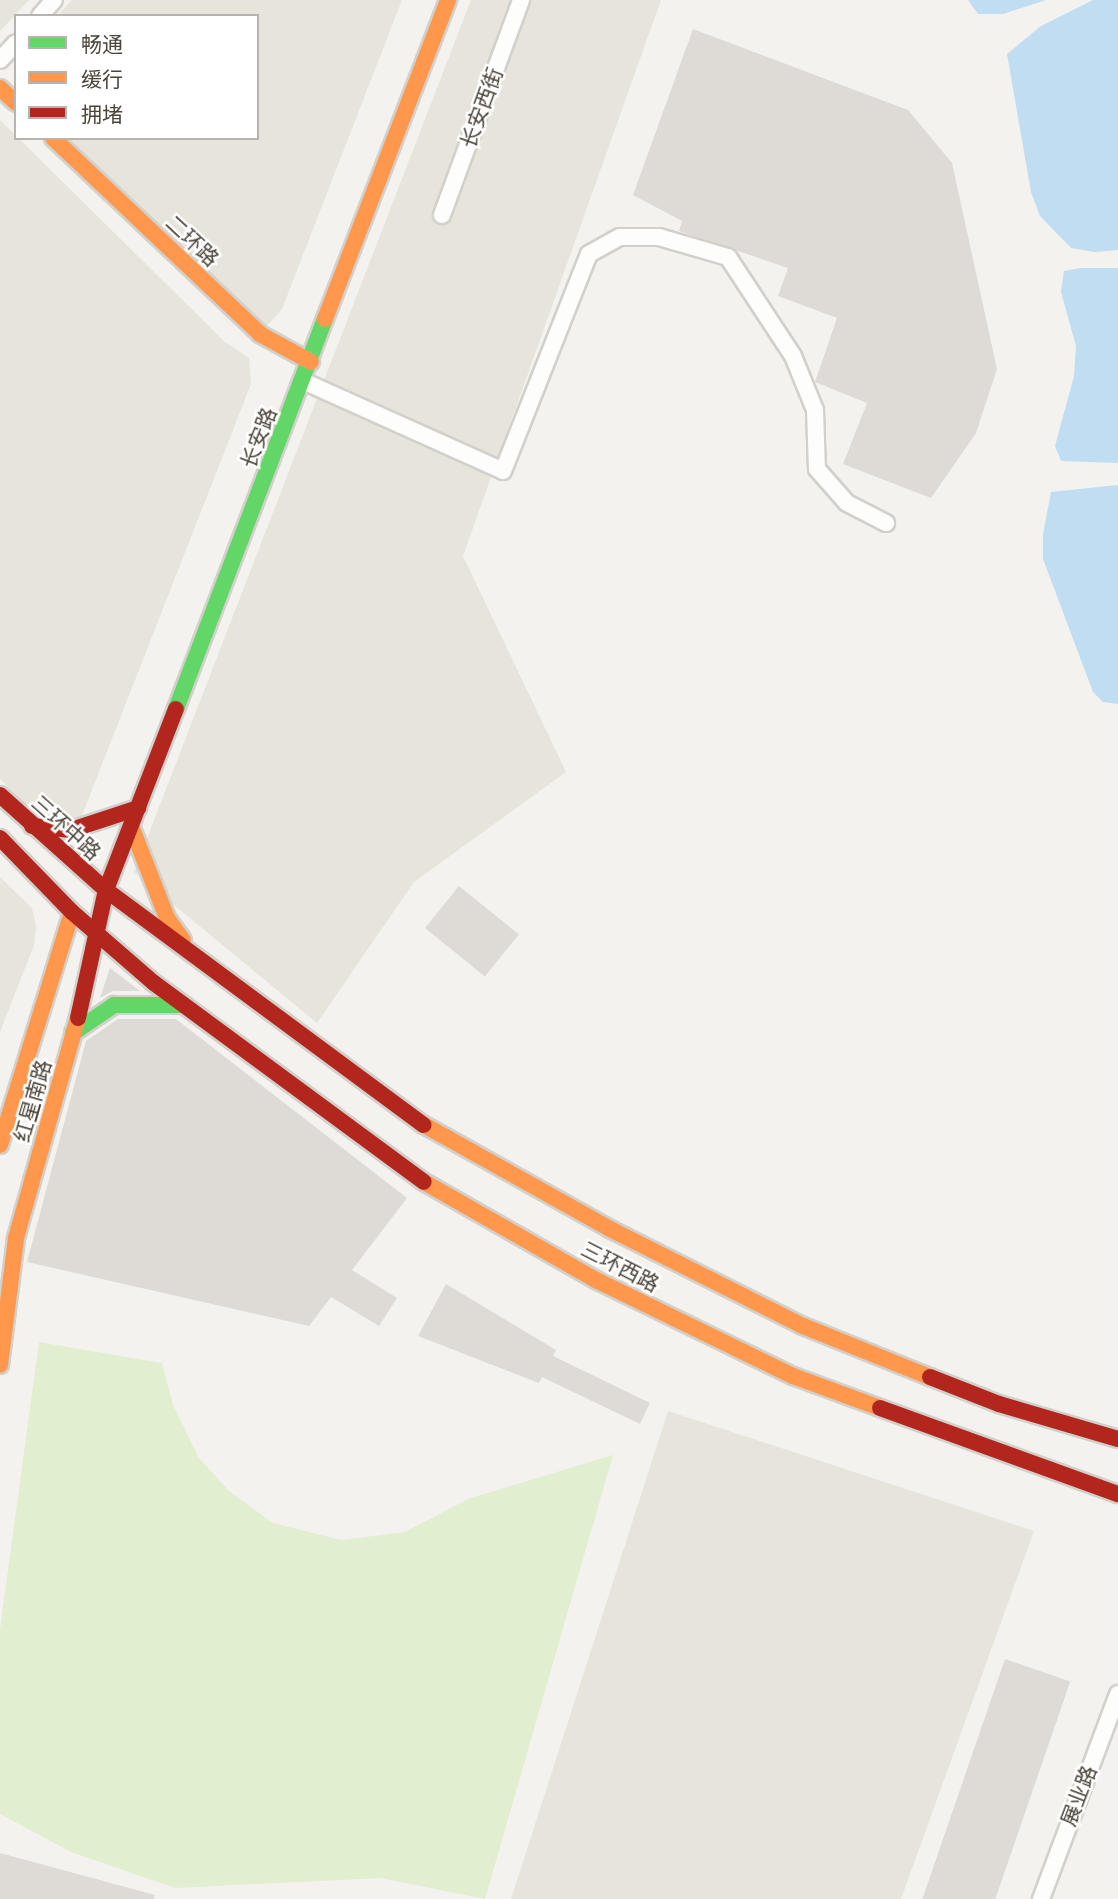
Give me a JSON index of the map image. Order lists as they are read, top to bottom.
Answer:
{
  "streets": {
    "main road": [
      "二环路",
      "长安路",
      "三环中路",
      "红星南路",
      "三环西路"
    ],
    "street": ["长安西街", "展业路"]
  },
  "crossings": [
    ["二环路", "长安路"],
    ["长安路", "三环中路"],
    ["长安路", "红星南路"],
    ["三环中路", "红星南路"],
    ["红星南路", "三环西路"]
  ],
  "legend": ["畅通", "缓行", "拥堵"]
}
